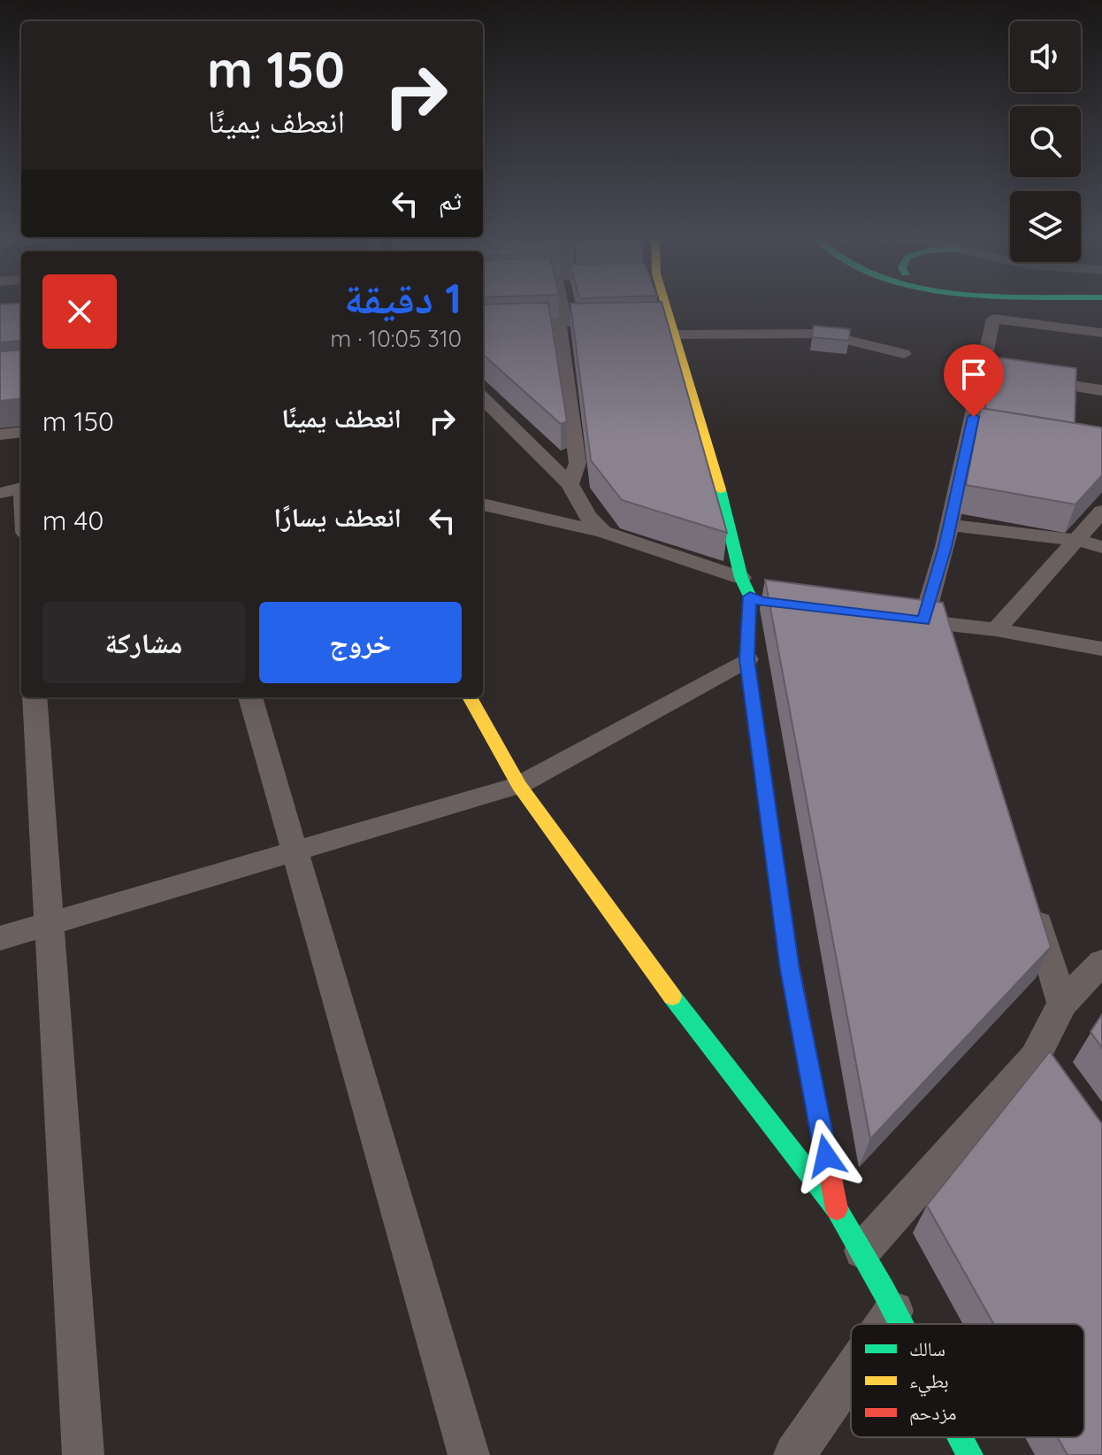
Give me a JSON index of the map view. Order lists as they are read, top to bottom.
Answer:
{
  "legend": ["سالك", "بطيء", "مزدحم"],
  "page": {
    "turn": ["150 m", "انعطف يمينًا"],
    "then": "ثم",
    "heading": ["1 دقيقة", "310 m · 10:05"],
    "list": [
      {
        "name": "انعطف يمينًا",
        "value": "150 m"
      },
      {
        "name": "انعطف يسارًا",
        "value": "40 m"
      }
    ],
    "buttons": ["خروج", "مشاركة"]
  }
}
